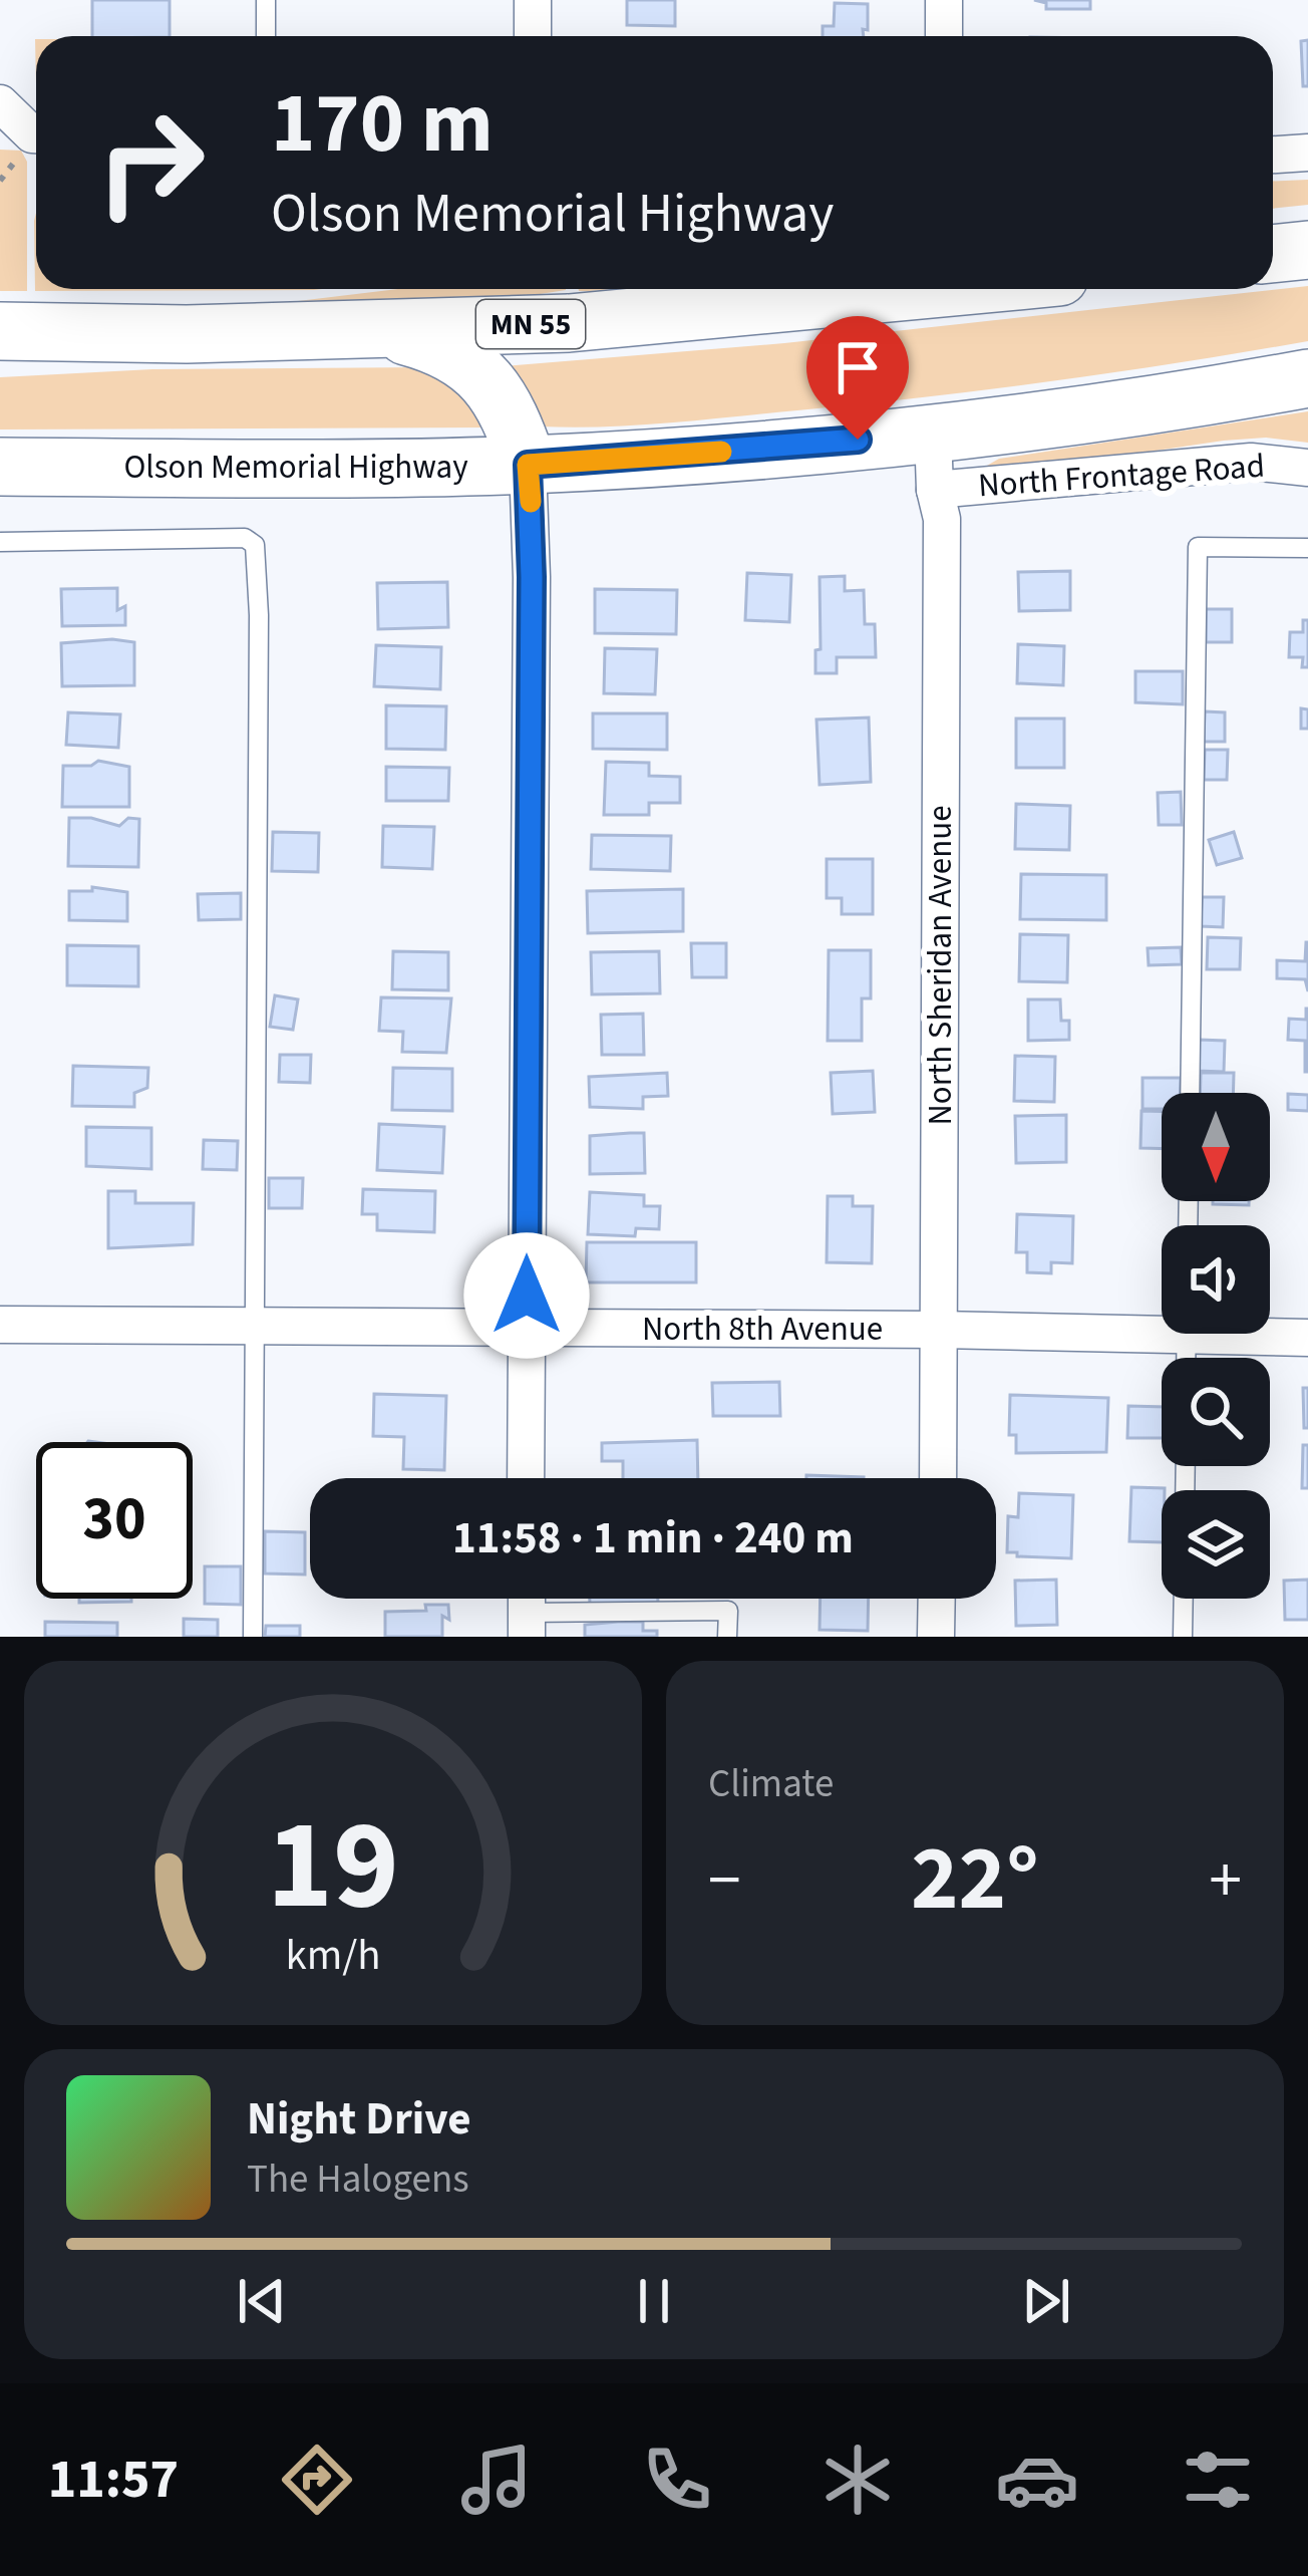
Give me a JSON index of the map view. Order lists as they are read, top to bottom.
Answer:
{
  "streets": {
    "main road": ["MN 55", "Olson Memorial Highway"],
    "street": ["North Frontage Road", "North Sheridan Avenue", "North 8th Avenue"]
  },
  "crossings": [
    ["Olson Memorial Highway", "North Sheridan Avenue"],
    ["North Frontage Road", "North Sheridan Avenue"],
    ["North Sheridan Avenue", "North 8th Avenue"]
  ],
  "north": "bottom",
  "page": {
    "turn": ["170 m", "Olson Memorial Highway"],
    "limit": "30",
    "trip": "11:58 · 1 min · 240 m",
    "tile": "Climate",
    "heat": ["−", "22°", "+"],
    "song": ["Night Drive", "The Halogens"],
    "tabs": "11:57",
    "gauge": ["19", "km/h"]
  }
}
